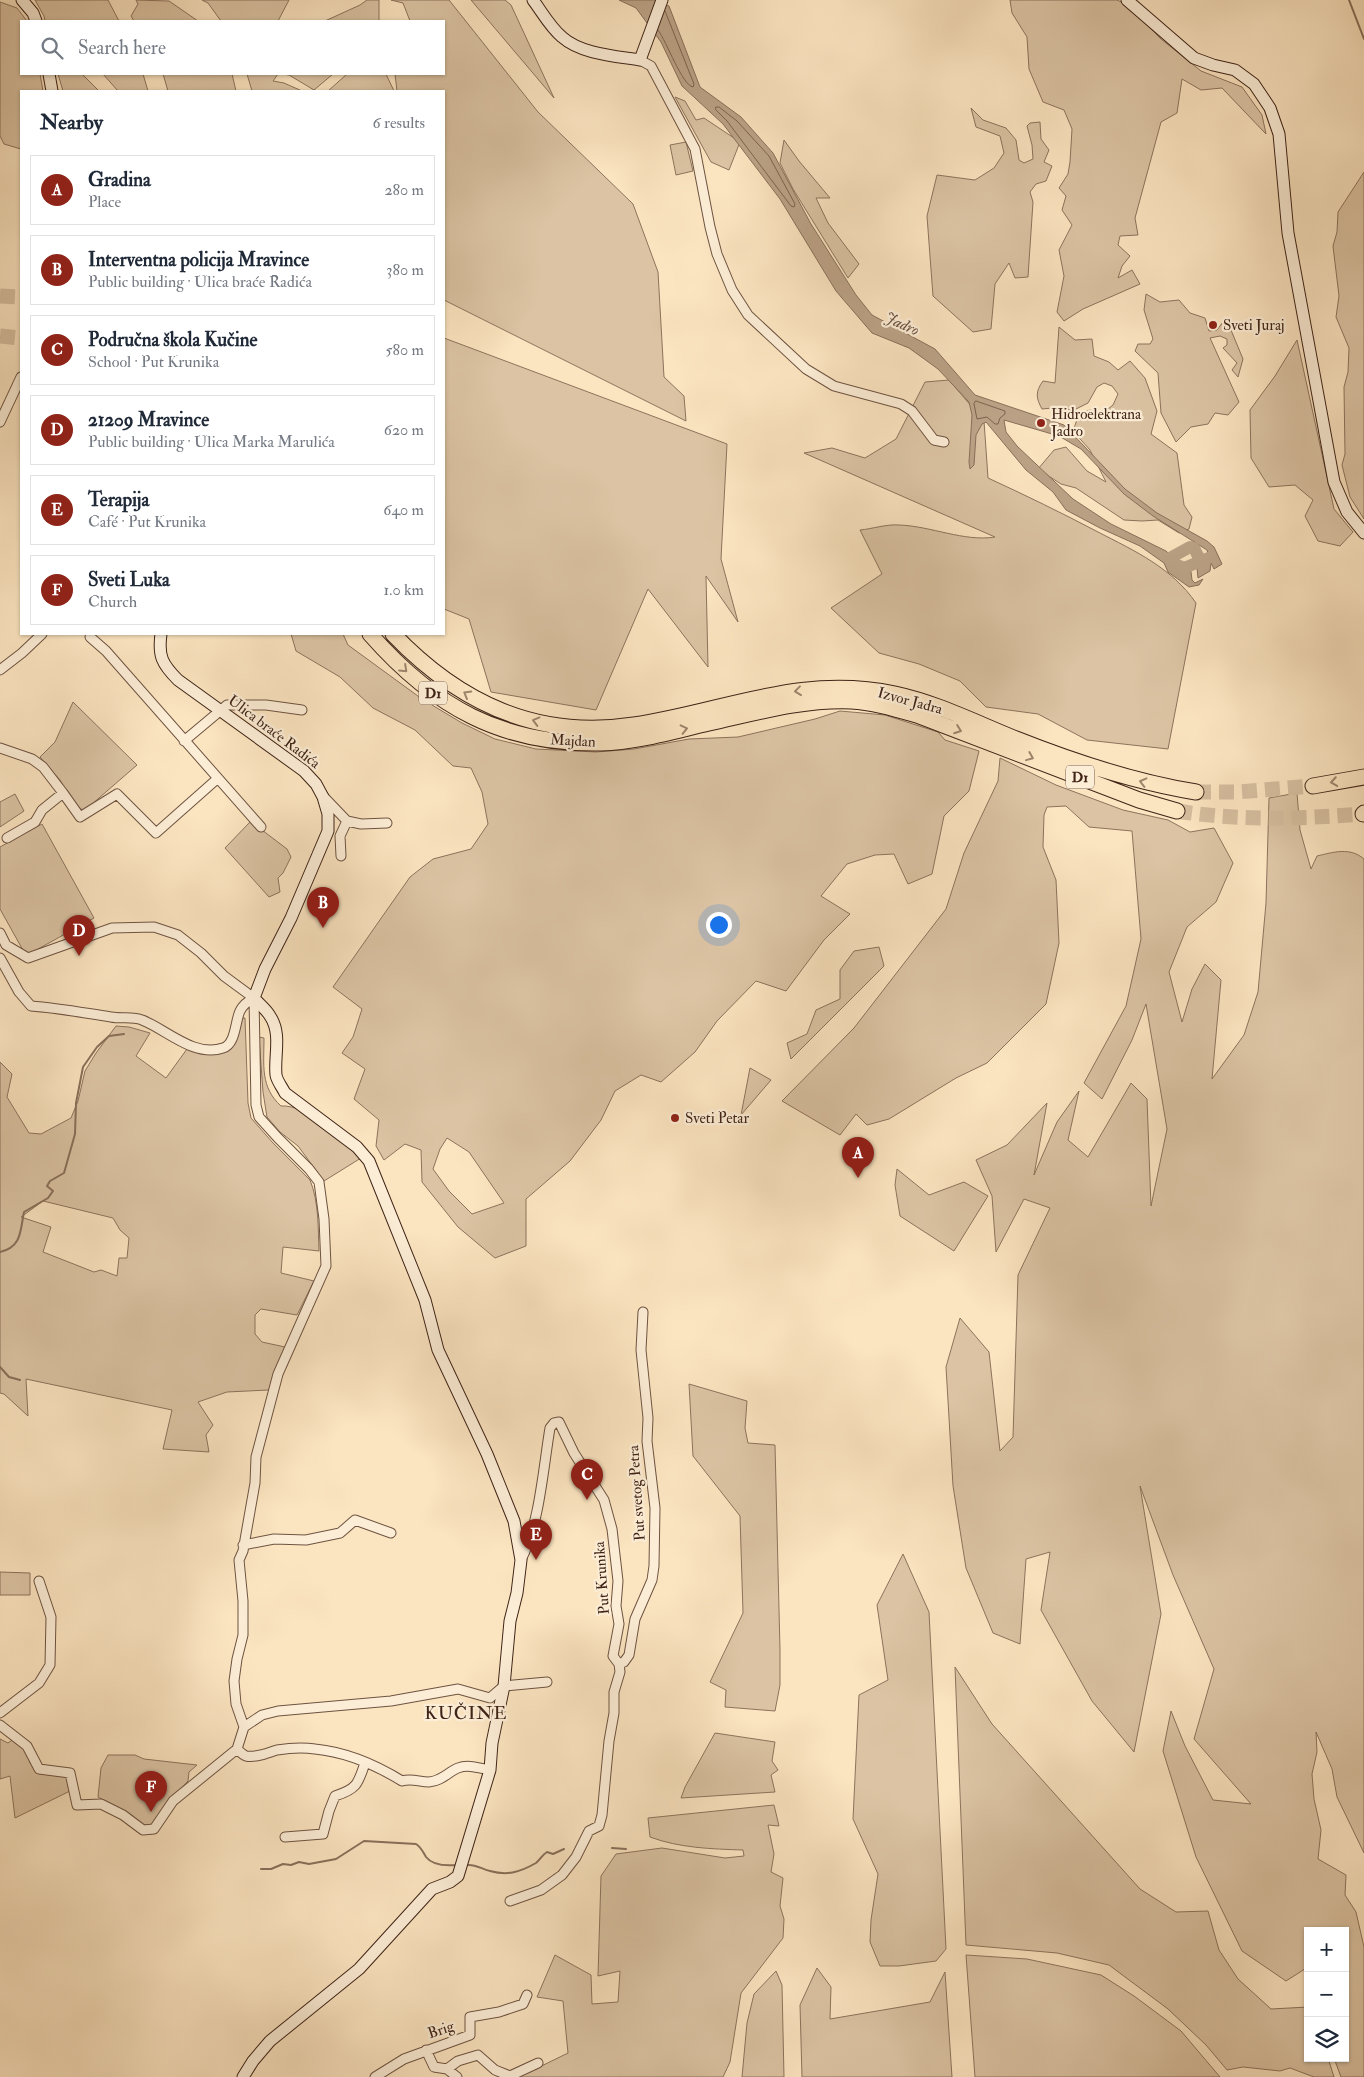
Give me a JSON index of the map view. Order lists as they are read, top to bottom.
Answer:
{
  "streets": {
    "highway": ["D1", "Izvor Jadra", "Majdan"],
    "main road": ["Ulica braće Radića"],
    "street": ["Put svetog Petra", "Put Krunika", "Brig"]
  },
  "crossings": [
    ["D1", "Izvor Jadra"],
    ["Izvor Jadra", "Majdan"],
    ["Put svetog Petra", "Put Krunika"]
  ],
  "districts": ["KUČINE"],
  "water": ["Jadro"],
  "places": ["Sveti Juraj", "Hidroelektrana Jadro", "Sveti Petar"],
  "page": {
    "search": "Search here",
    "heading": ["Nearby", "6 results"],
    "list": [
      {
        "mark": "A",
        "name": "Gradina",
        "note": "Place",
        "value": "280 m"
      },
      {
        "mark": "B",
        "name": "Interventna policija Mravince",
        "note": "Public building · Ulica braće Radića",
        "value": "380 m"
      },
      {
        "mark": "C",
        "name": "Područna škola Kučine",
        "note": "School · Put Krunika",
        "value": "580 m"
      },
      {
        "mark": "D",
        "name": "21209 Mravince",
        "note": "Public building · Ulica Marka Marulića",
        "value": "620 m"
      },
      {
        "mark": "E",
        "name": "Terapija",
        "note": "Café · Put Krunika",
        "value": "640 m"
      },
      {
        "mark": "F",
        "name": "Sveti Luka",
        "note": "Church",
        "value": "1.0 km"
      }
    ],
    "pins": [
      "B",
      "D",
      "A",
      "C",
      "E",
      "F"
    ],
    "map_buttons": ["+", "−"]
  }
}
